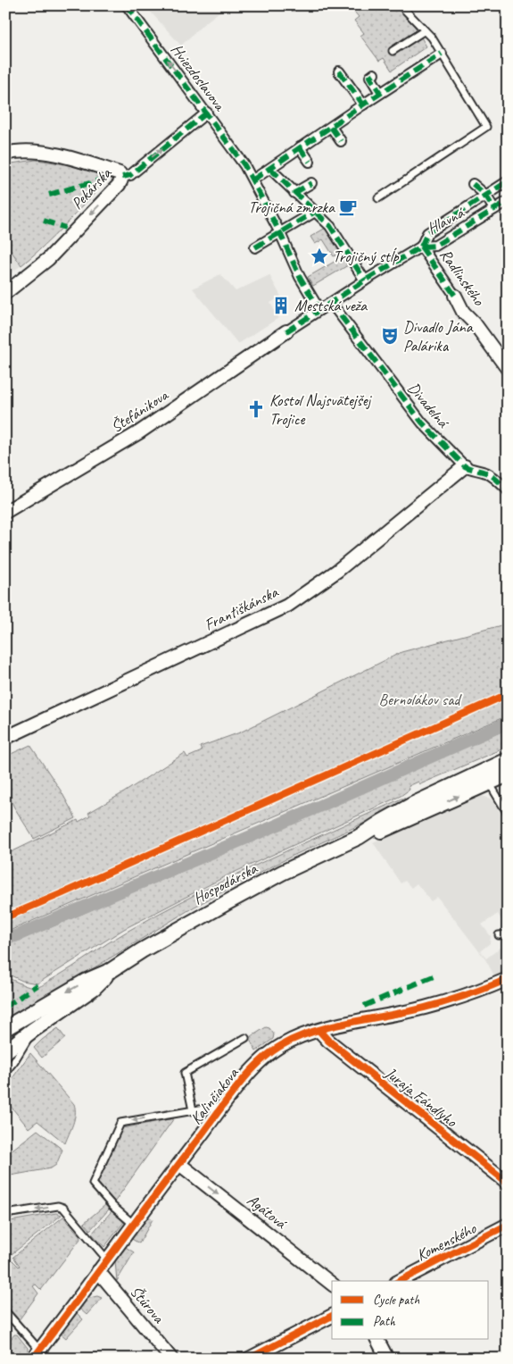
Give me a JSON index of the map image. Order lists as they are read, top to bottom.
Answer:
{
  "streets": {
    "street": [
      "Hviezdoslavova",
      "Pekárska",
      "Hlavná",
      "Radlinského",
      "Divadelná",
      "Štefánikova",
      "Františkánska",
      "Hospodárska",
      "Kalinčiakova",
      "Juraja Fándlyho",
      "Agátová",
      "Komenského",
      "Štúrova"
    ]
  },
  "crossings": [
    ["Hviezdoslavova", "Pekárska"],
    ["Hlavná", "Radlinského"],
    ["Divadelná", "Františkánska"],
    ["Kalinčiakova", "Juraja Fándlyho"],
    ["Kalinčiakova", "Agátová"],
    ["Kalinčiakova", "Štúrova"]
  ],
  "one_way": ["Hviezdoslavova", "Agátová"],
  "parks": ["Bernolákov sad"],
  "places": {
    "cafe": ["Trojičná zmrzka"],
    "place": ["Trojičný stĺp"],
    "building": ["Mestská veža"],
    "theatre": ["Divadlo Jána Palárika"],
    "church": ["Kostol Najsvätejšej Trojice"]
  },
  "legend": ["Cycle path", "Path"]
}
